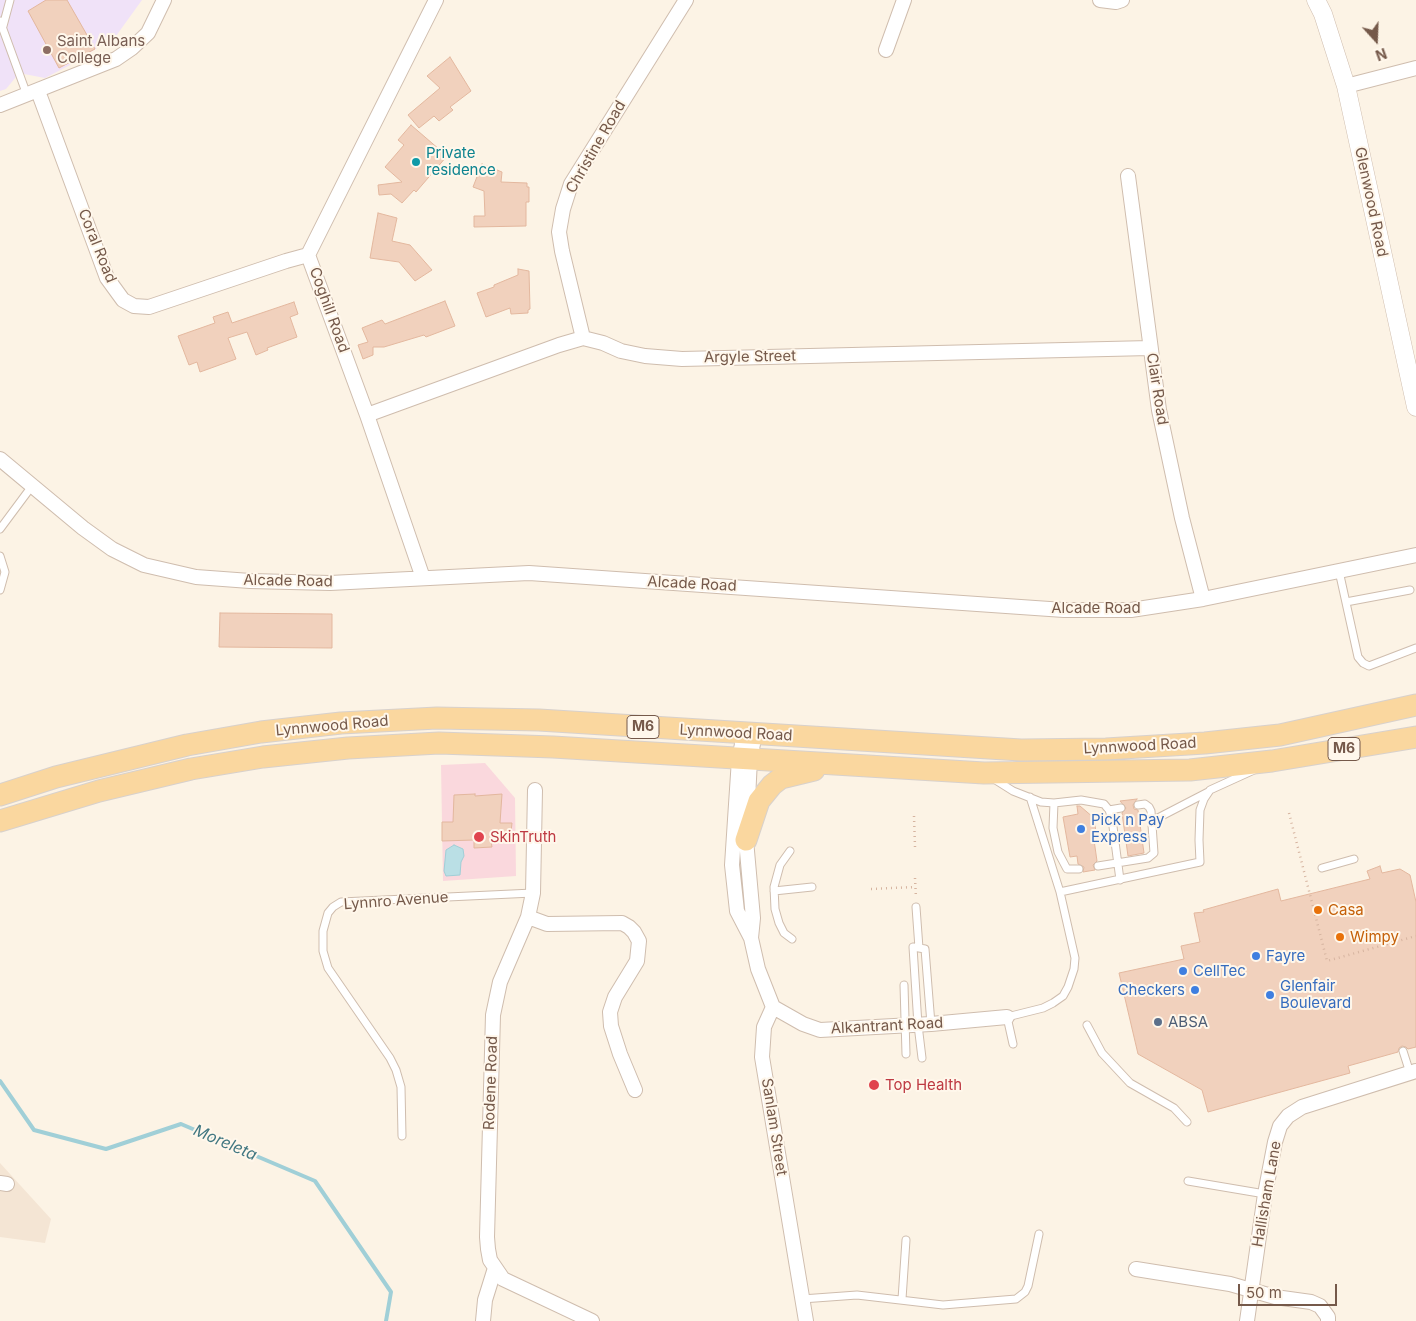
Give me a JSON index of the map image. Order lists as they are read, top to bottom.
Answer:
{
  "streets": {
    "main road": ["Lynnwood Road", "M6"],
    "street": [
      "Christine Road",
      "Glenwood Road",
      "Coral Road",
      "Coghill Road",
      "Argyle Street",
      "Clair Road",
      "Alcade Road",
      "Alkantrant Road",
      "Rodene Road",
      "Sanlam Street",
      "Hallisham Lane"
    ],
    "lane": ["Lynnro Avenue"]
  },
  "crossings": [
    ["Christine Road", "Argyle Street"],
    ["Coral Road", "Coghill Road"],
    ["Coghill Road", "Alcade Road"],
    ["Argyle Street", "Clair Road"],
    ["Clair Road", "Alcade Road"],
    ["Lynnro Avenue", "Rodene Road"],
    ["Alkantrant Road", "Sanlam Street"]
  ],
  "water": ["Moreleta"],
  "places": [
    "Saint Albans College",
    "Private residence",
    "Pick n Pay Express",
    "SkinTruth",
    "Casa",
    "Wimpy",
    "Fayre",
    "CellTec",
    "Checkers",
    "Glenfair Boulevard",
    "ABSA",
    "Top Health"
  ],
  "scale_bar": "50 m",
  "north": "bottom"
}
